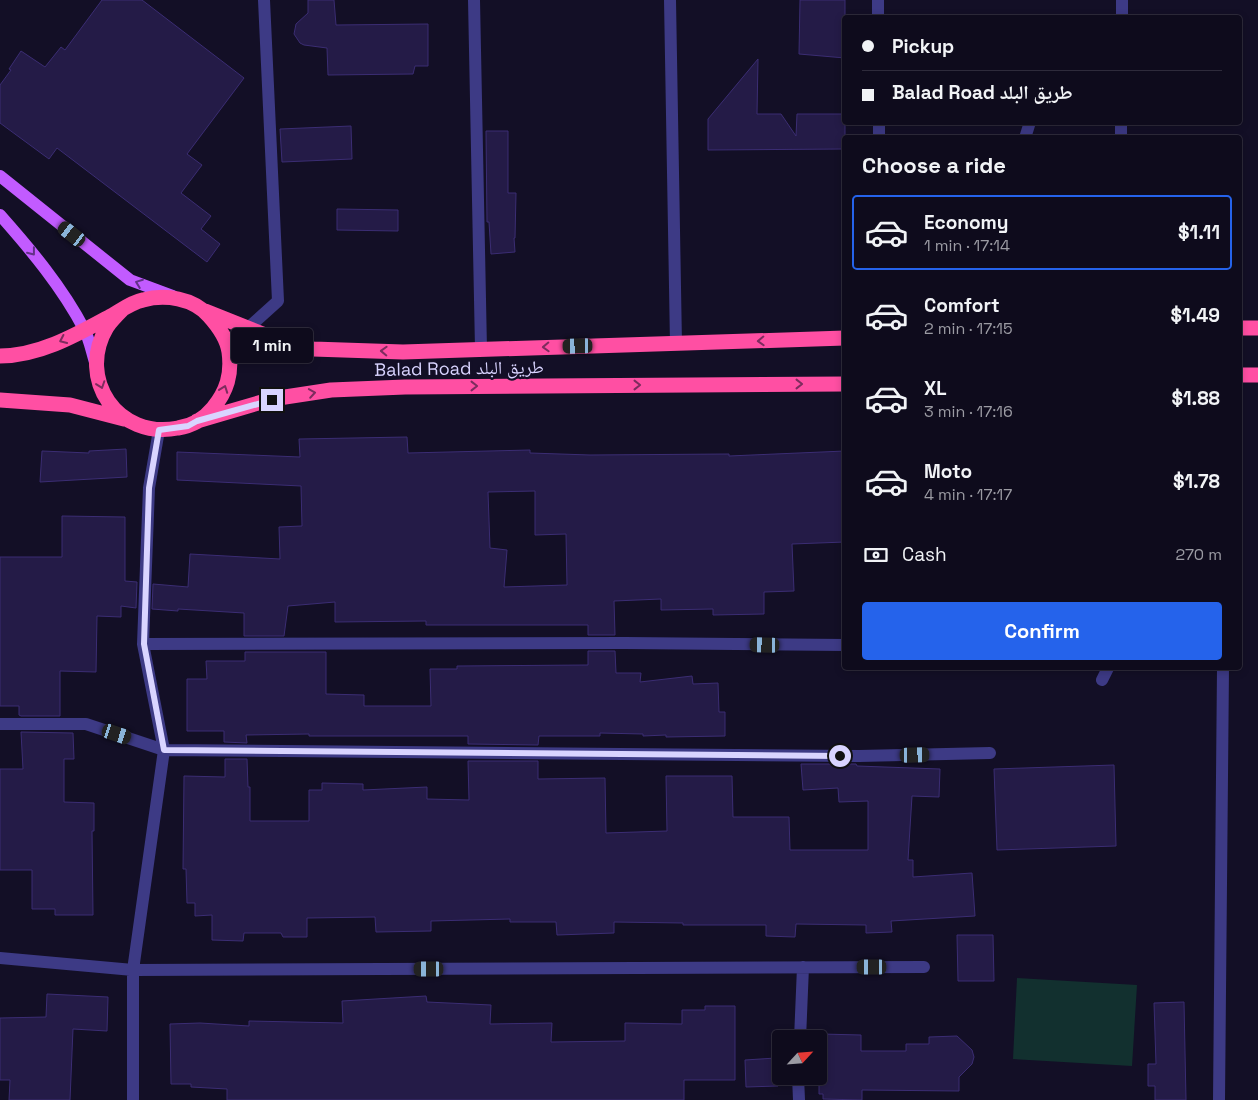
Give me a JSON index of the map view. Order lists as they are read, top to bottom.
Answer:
{
  "streets": {
    "highway": ["Balad Road طريق البلد"]
  },
  "north": "top right",
  "page": {
    "banner": ["Pickup", "Balad Road طريق البلد"],
    "heading": "Choose a ride",
    "list": [
      {
        "name": "Economy",
        "note": "1 min · 17:14",
        "value": "$1.11"
      },
      {
        "name": "Comfort",
        "note": "2 min · 17:15",
        "value": "$1.49"
      },
      {
        "name": "XL",
        "note": "3 min · 17:16",
        "value": "$1.88"
      },
      {
        "name": "Moto",
        "note": "4 min · 17:17",
        "value": "$1.78"
      }
    ],
    "bubble": "1 min",
    "pay": ["Cash", "270 m"],
    "buttons": "Confirm"
  }
}
